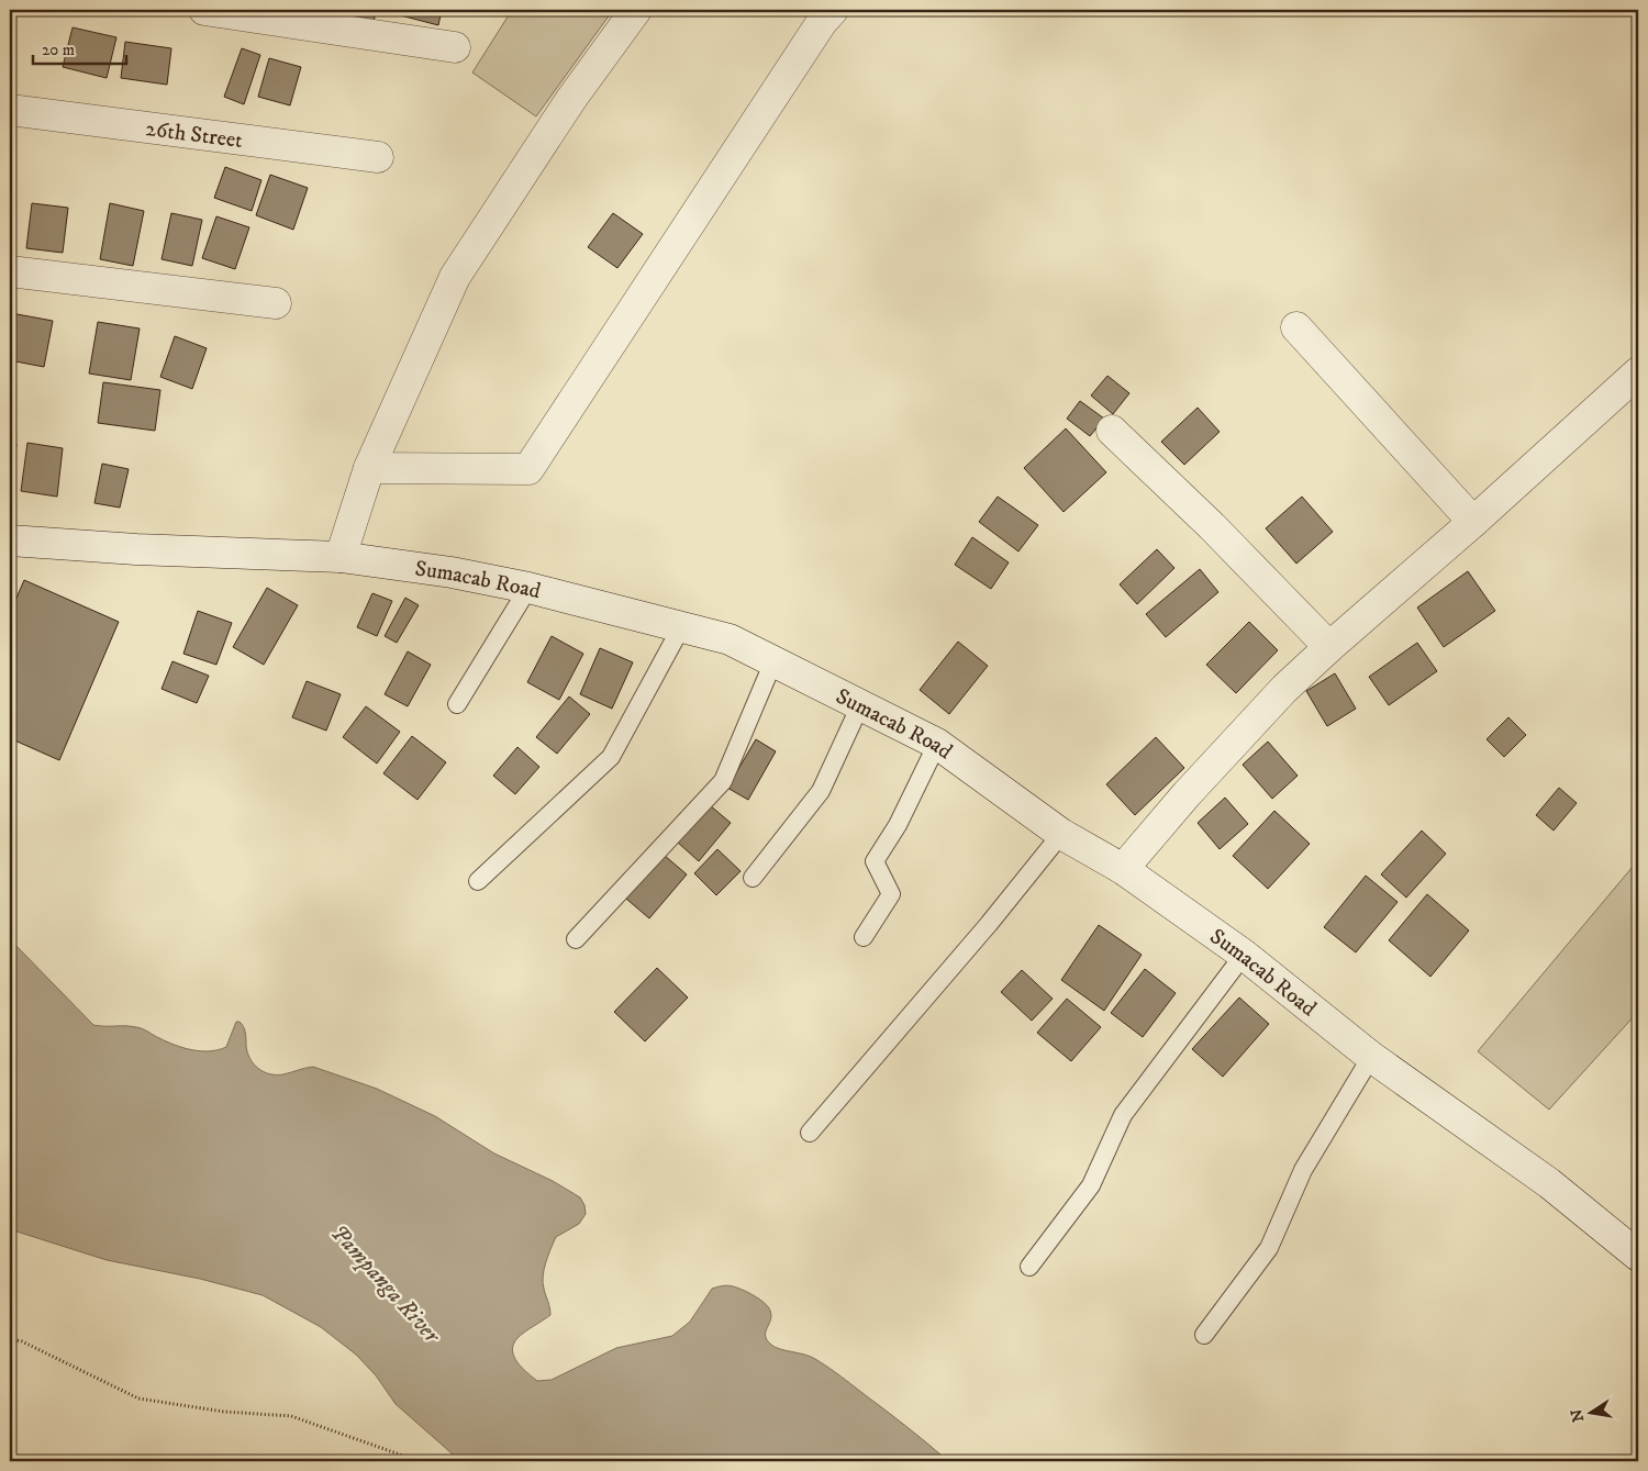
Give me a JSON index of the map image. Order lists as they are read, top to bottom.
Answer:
{
  "streets": {
    "street": ["26th Street", "Sumacab Road"]
  },
  "water": ["Pampanga River"],
  "scale_bar": "20 m",
  "north": "left"
}
